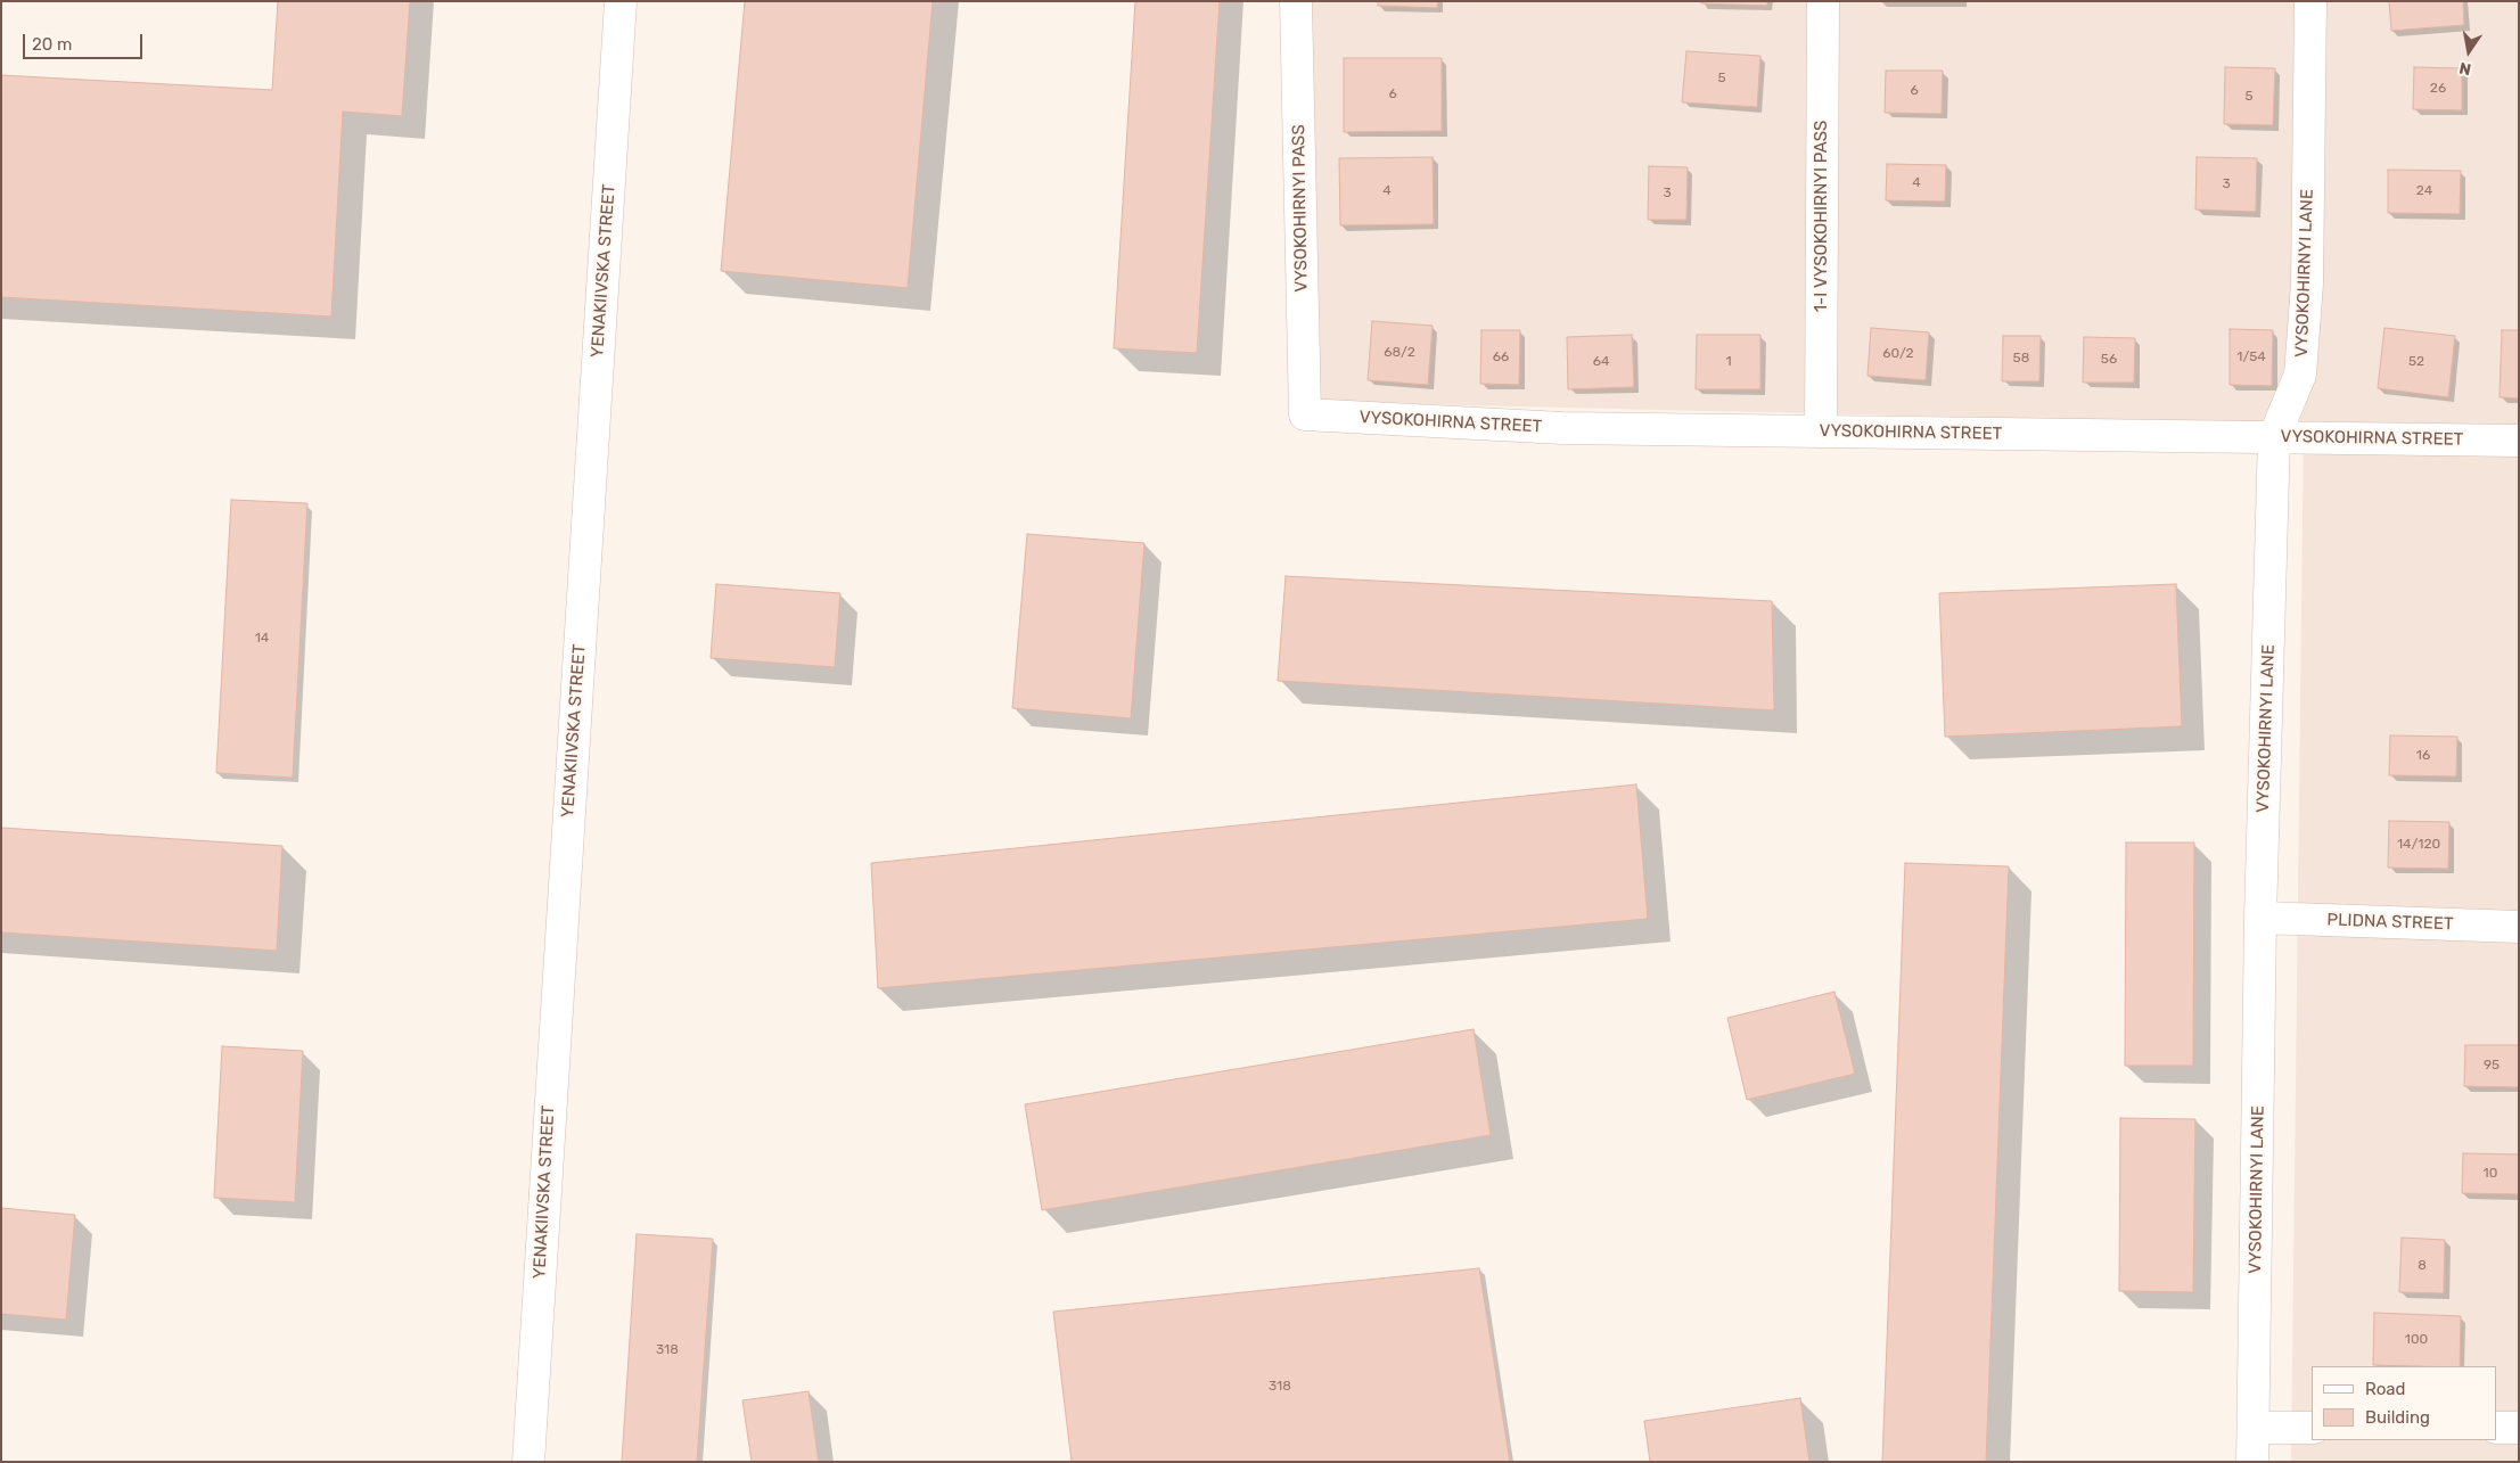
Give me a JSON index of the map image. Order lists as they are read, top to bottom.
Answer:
{
  "streets": {
    "street": [
      "VYSOKOHIRNYI PASS",
      "1-I VYSOKOHIRNYI PASS",
      "YENAKIIVSKA STREET",
      "VYSOKOHIRNYI LANE",
      "VYSOKOHIRNA STREET",
      "PLIDNA STREET"
    ]
  },
  "crossings": [
    ["VYSOKOHIRNYI PASS", "VYSOKOHIRNA STREET"],
    ["1-I VYSOKOHIRNYI PASS", "VYSOKOHIRNA STREET"],
    ["VYSOKOHIRNYI LANE", "VYSOKOHIRNA STREET"],
    ["VYSOKOHIRNYI LANE", "PLIDNA STREET"]
  ],
  "house_numbers": [
    "5",
    "26",
    "6",
    "6",
    "5",
    "4",
    "3",
    "4",
    "24",
    "3",
    "68/2",
    "60/2",
    "66",
    "1/54",
    "58",
    "56",
    "64",
    "1",
    "52",
    "14",
    "16",
    "14/120",
    "95",
    "10",
    "8",
    "100",
    "318",
    "318"
  ],
  "legend": ["Road", "Building"],
  "scale_bar": "20 m",
  "north": "bottom"
}
